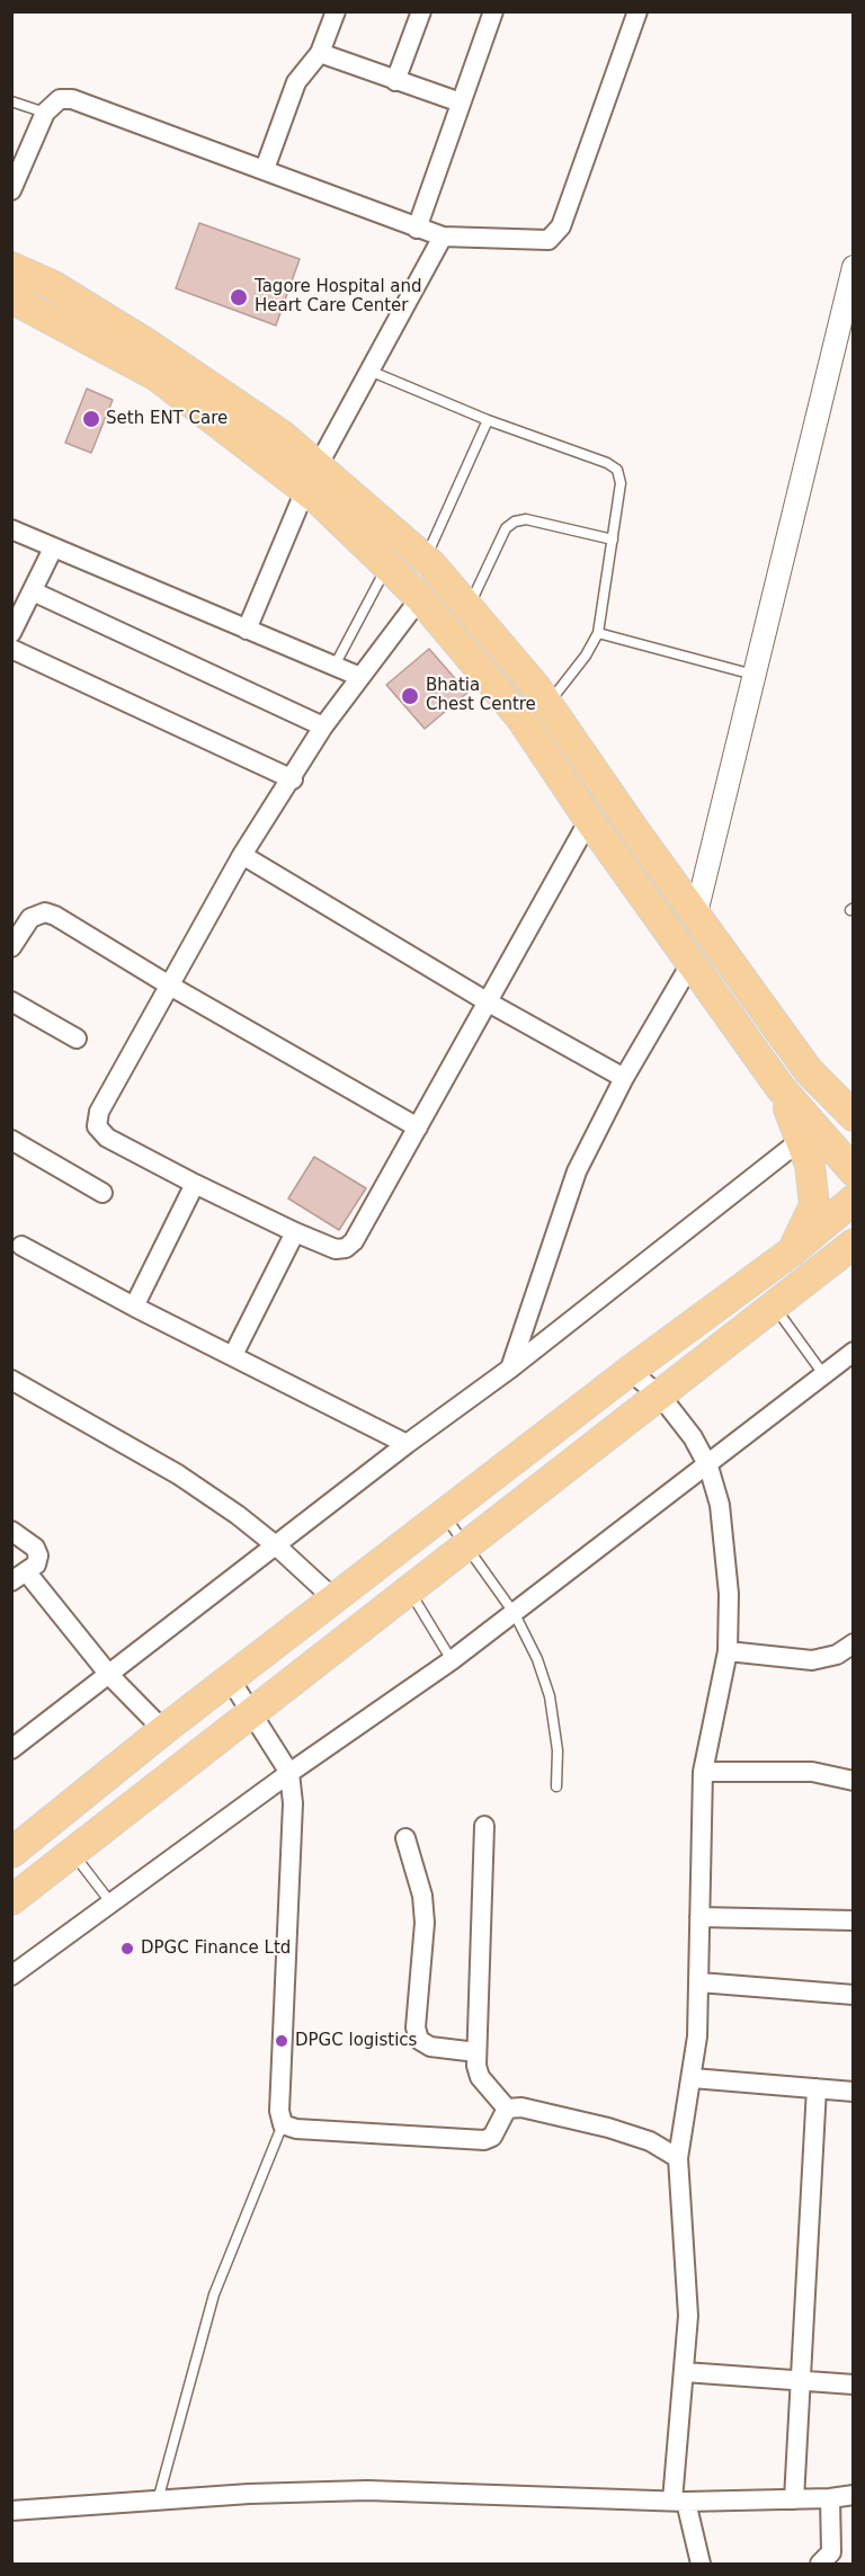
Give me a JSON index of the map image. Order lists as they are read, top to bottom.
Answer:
{
  "places": [
    "Tagore Hospital and Heart Care Center",
    "Seth ENT Care",
    "Bhatia Chest Centre",
    "DPGC Finance Ltd",
    "DPGC logistics"
  ]
}
